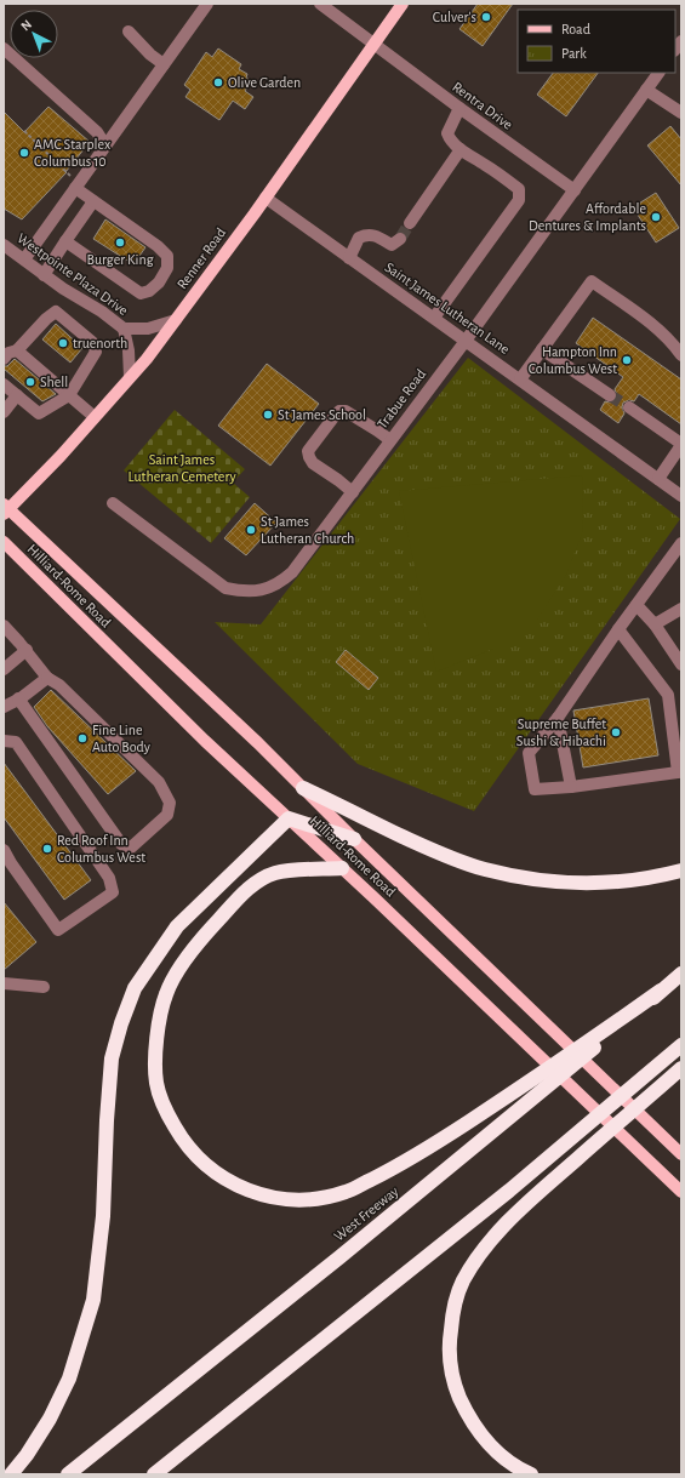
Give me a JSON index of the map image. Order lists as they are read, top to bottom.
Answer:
{
  "streets": {
    "highway": ["West Freeway"],
    "main road": ["Renner Road", "Hilliard-Rome Road"],
    "street": [
      "Rentra Drive",
      "Westpointe Plaza Drive",
      "Saint James Lutheran Lane",
      "Trabue Road"
    ]
  },
  "crossings": [
    ["Rentra Drive", "Renner Road"],
    ["Rentra Drive", "Trabue Road"],
    ["Renner Road", "Saint James Lutheran Lane"],
    ["Renner Road", "Hilliard-Rome Road"],
    ["Saint James Lutheran Lane", "Trabue Road"]
  ],
  "parks": ["Saint James Lutheran Cemetery"],
  "places": [
    "Culver's",
    "Olive Garden",
    "AMC Starplex Columbus 10",
    "Affordable Dentures & Implants",
    "Burger King",
    "truenorth",
    "Hampton Inn Columbus West",
    "Shell",
    "St James School",
    "St James Lutheran Church",
    "Supreme Buffet Sushi & Hibachi",
    "Fine Line Auto Body",
    "Red Roof Inn Columbus West"
  ],
  "legend": ["Road", "Park"],
  "north": "top left"
}
